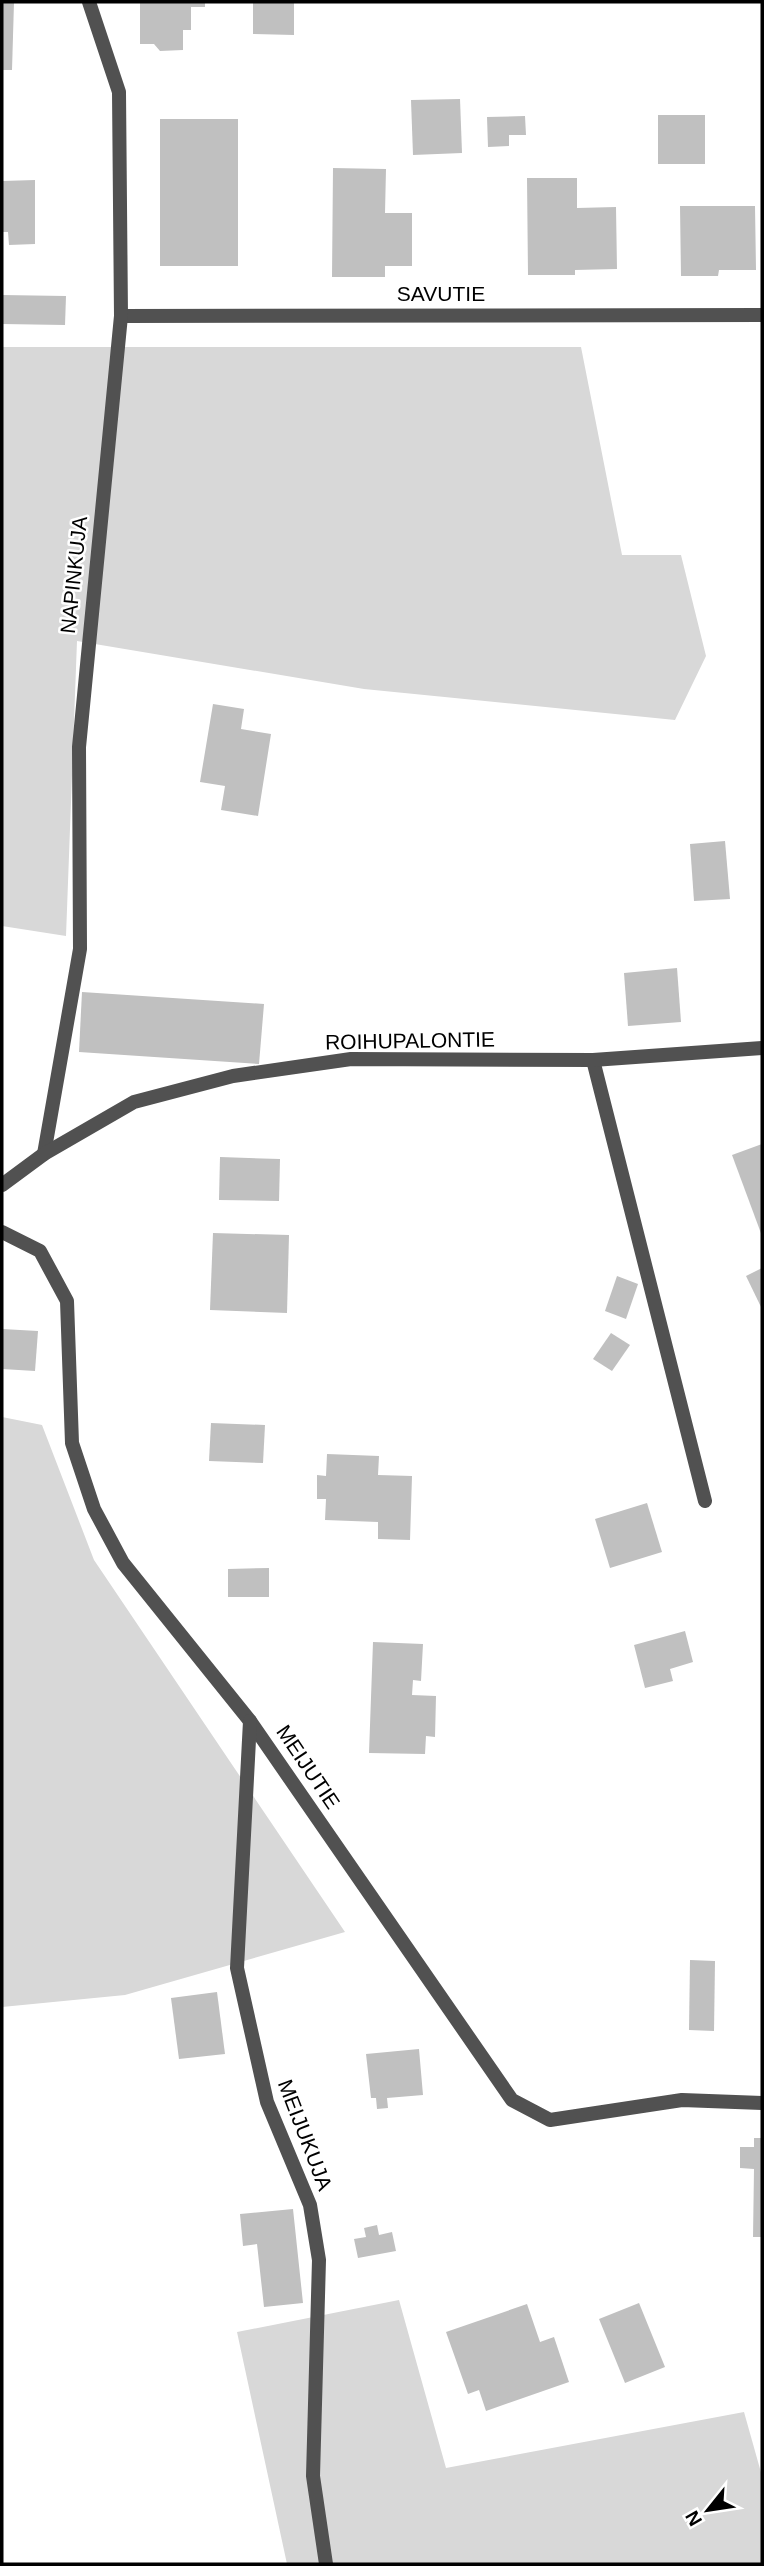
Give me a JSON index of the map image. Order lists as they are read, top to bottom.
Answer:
{
  "streets": {
    "street": [
      "SAVUTIE",
      "NAPINKUJA",
      "ROIHUPALONTIE",
      "MEIJUTIE",
      "MEIJUKUJA"
    ]
  },
  "crossings": [
    ["SAVUTIE", "NAPINKUJA"],
    ["NAPINKUJA", "ROIHUPALONTIE"],
    ["MEIJUTIE", "MEIJUKUJA"]
  ],
  "north": "bottom left"
}
